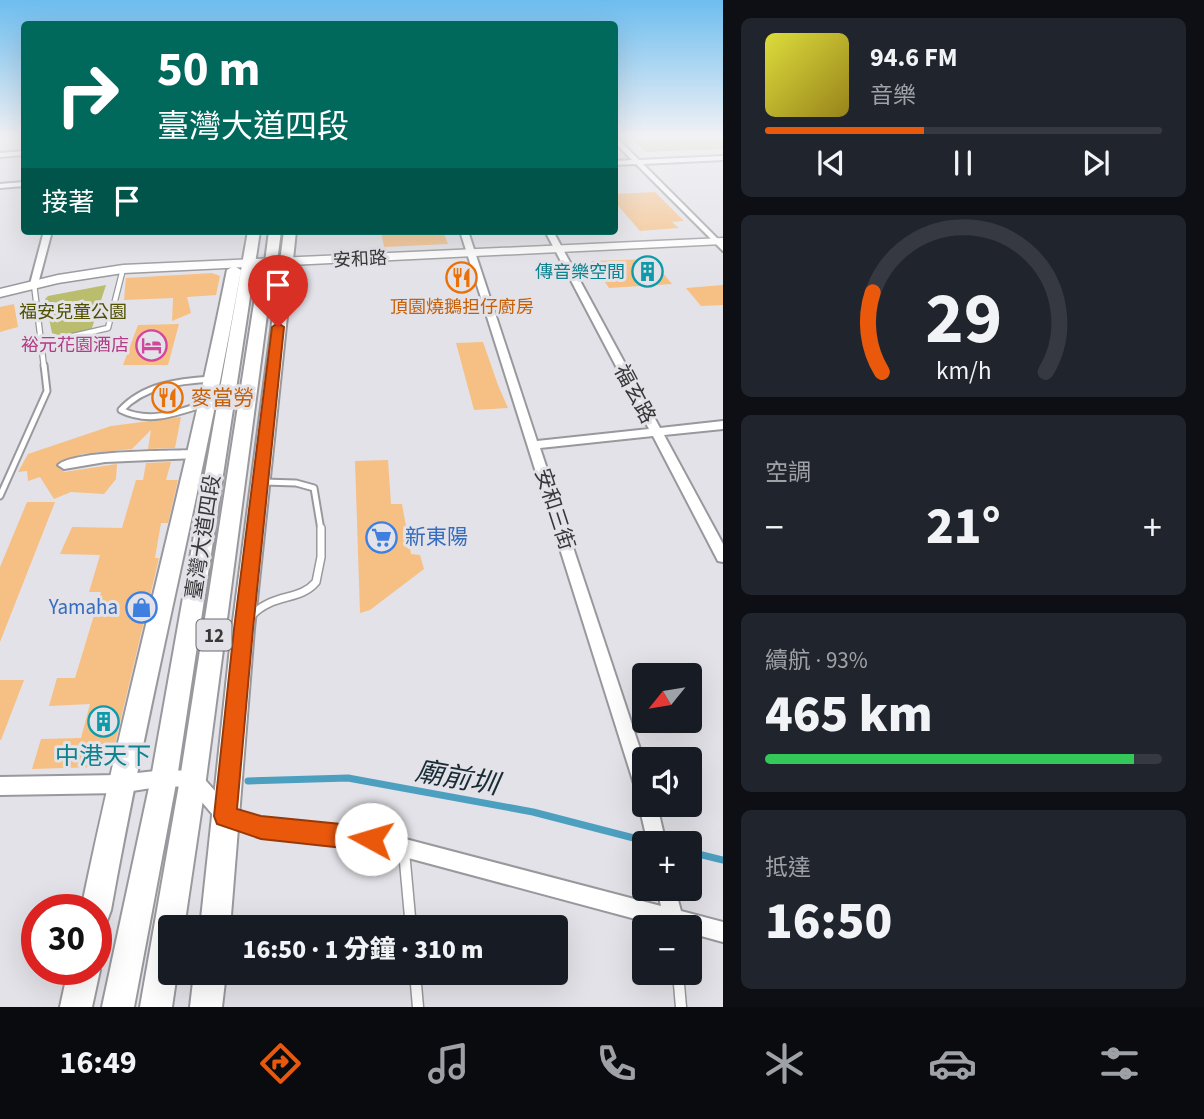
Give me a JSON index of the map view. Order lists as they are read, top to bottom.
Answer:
{
  "streets": {
    "main road": ["安和路", "臺灣大道四段", "12"],
    "street": ["福玄路", "安和三街"]
  },
  "crossings": [
    ["安和路", "福玄路"],
    ["安和路", "安和三街"],
    ["安和路", "臺灣大道四段"]
  ],
  "water": ["廟前圳"],
  "parks": ["福安兒童公園"],
  "places": {
    "building": ["傳音樂空間", "中港天下"],
    "restaurant": ["頂園燒鵝担仔廚房", "麥當勞"],
    "hotel": ["裕元花園酒店"],
    "supermarket": ["新東陽"],
    "shop": ["Yamaha"]
  },
  "north": "bottom left",
  "page": {
    "turn": ["50 m", "臺灣大道四段"],
    "song": ["94.6 FM", "音樂"],
    "then": "接著",
    "tile": [
      "空調",
      ["續航 · 93%", "465 km"],
      ["抵達", "16:50"]
    ],
    "heat": ["−", "21°", "+"],
    "map_buttons": ["+", "−"],
    "limit": "30",
    "trip": "16:50 · 1 分鐘 · 310 m",
    "tabs": "16:49",
    "gauge": ["29", "km/h"]
  }
}
